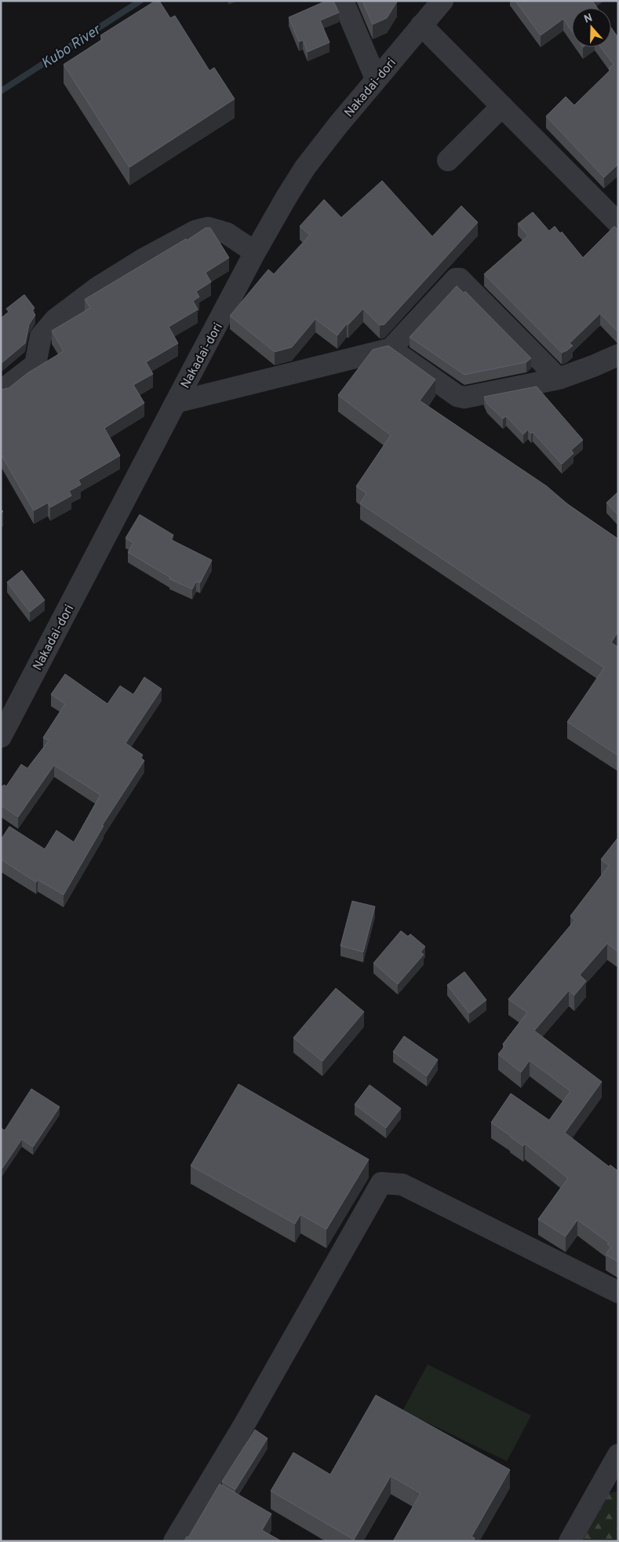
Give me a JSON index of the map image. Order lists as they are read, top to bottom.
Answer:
{
  "streets": {
    "street": ["Nakadai-dori"]
  },
  "water": ["Kubo River"],
  "north": "top"
}
